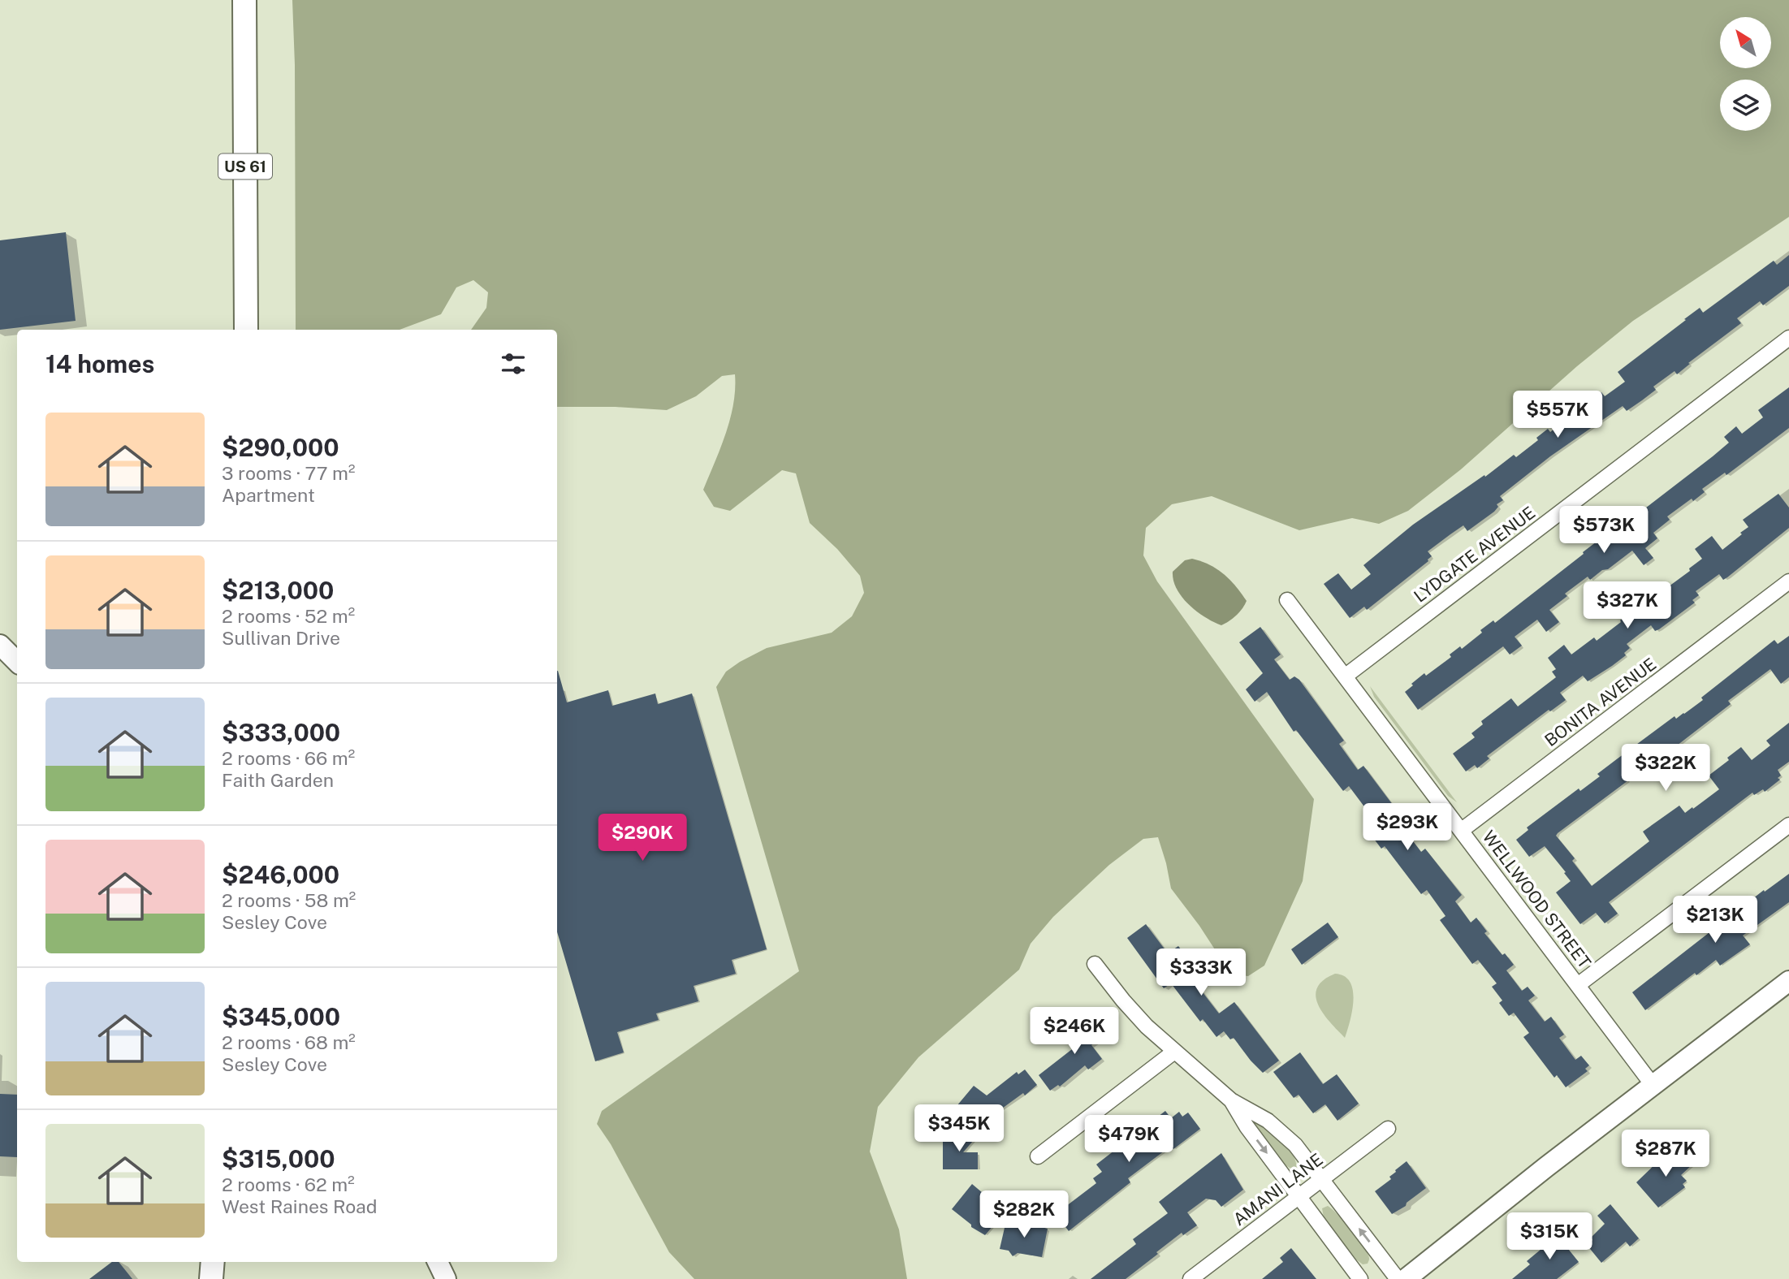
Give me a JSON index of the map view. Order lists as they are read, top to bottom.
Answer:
{
  "streets": {
    "highway": ["US 61"],
    "street": [
      "LYDGATE AVENUE",
      "BONITA AVENUE",
      "WELLWOOD STREET",
      "AMANI LANE"
    ]
  },
  "crossings": [
    ["LYDGATE AVENUE", "WELLWOOD STREET"],
    ["BONITA AVENUE", "WELLWOOD STREET"]
  ],
  "north": "top left",
  "page": {
    "heading": "14 homes",
    "price": [
      "$557K",
      "$573K",
      "$327K",
      "$322K",
      "$293K",
      "$290K",
      "$213K",
      "$333K",
      "$246K",
      "$345K",
      "$479K",
      "$287K",
      "$282K",
      "$315K"
    ],
    "list": [
      {
        "name": "$290,000",
        "note": "3 rooms · 77 m² · Apartment"
      },
      {
        "name": "$213,000",
        "note": "2 rooms · 52 m² · Sullivan Drive"
      },
      {
        "name": "$333,000",
        "note": "2 rooms · 66 m² · Faith Garden"
      },
      {
        "name": "$246,000",
        "note": "2 rooms · 58 m² · Sesley Cove"
      },
      {
        "name": "$345,000",
        "note": "2 rooms · 68 m² · Sesley Cove"
      },
      {
        "name": "$315,000",
        "note": "2 rooms · 62 m² · West Raines Road"
      }
    ]
  }
}
